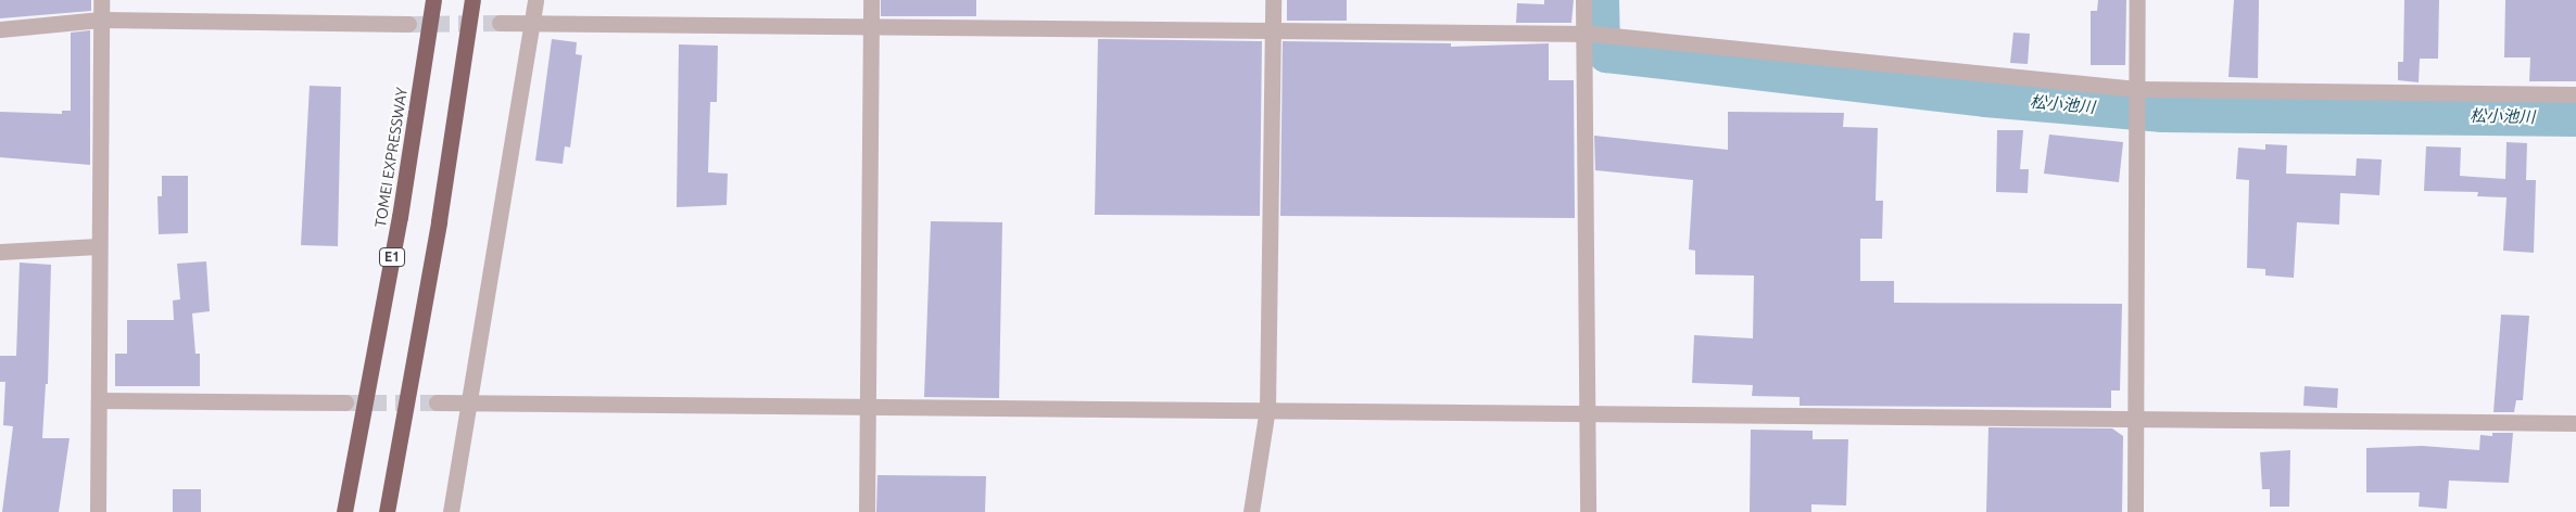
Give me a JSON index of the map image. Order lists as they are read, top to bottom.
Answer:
{
  "streets": {
    "highway": ["TOMEI EXPRESSWAY", "E1"]
  },
  "water": ["松小池川"]
}
